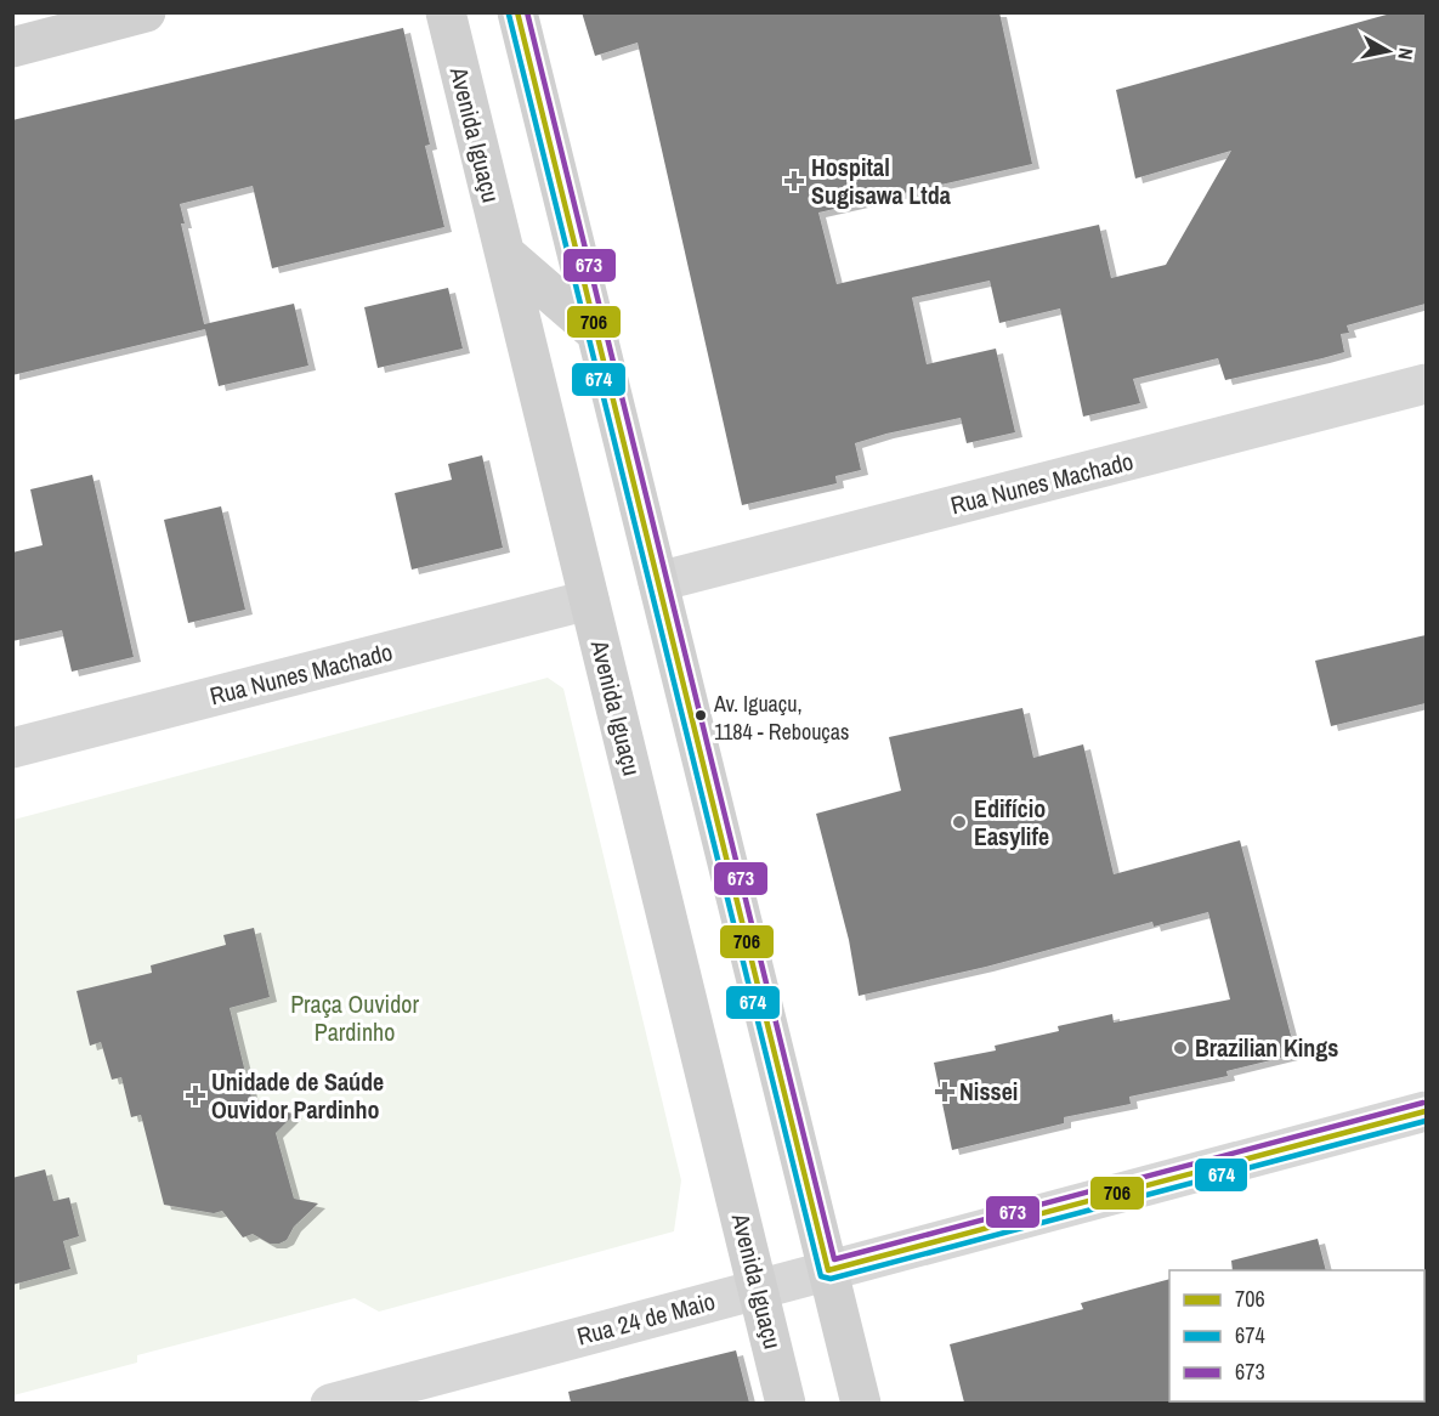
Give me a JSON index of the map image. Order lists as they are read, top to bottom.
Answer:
{
  "streets": {
    "main road": ["Avenida Iguaçu"],
    "street": ["Rua Nunes Machado", "Rua 24 de Maio"]
  },
  "crossings": [
    ["Avenida Iguaçu", "Rua Nunes Machado"],
    ["Avenida Iguaçu", "Rua 24 de Maio"]
  ],
  "parks": ["Praça Ouvidor Pardinho"],
  "places": {
    "health": ["Hospital Sugisawa Ltda", "Nissei", "Unidade de Saúde Ouvidor Pardinho"],
    "other": ["Av. Iguaçu, 1184 - Rebouças", "Edifício Easylife", "Brazilian Kings"]
  },
  "lines": ["transit line 706", "transit line 673", "transit line 674"],
  "legend": ["706", "674", "673"],
  "north": "right"
}
